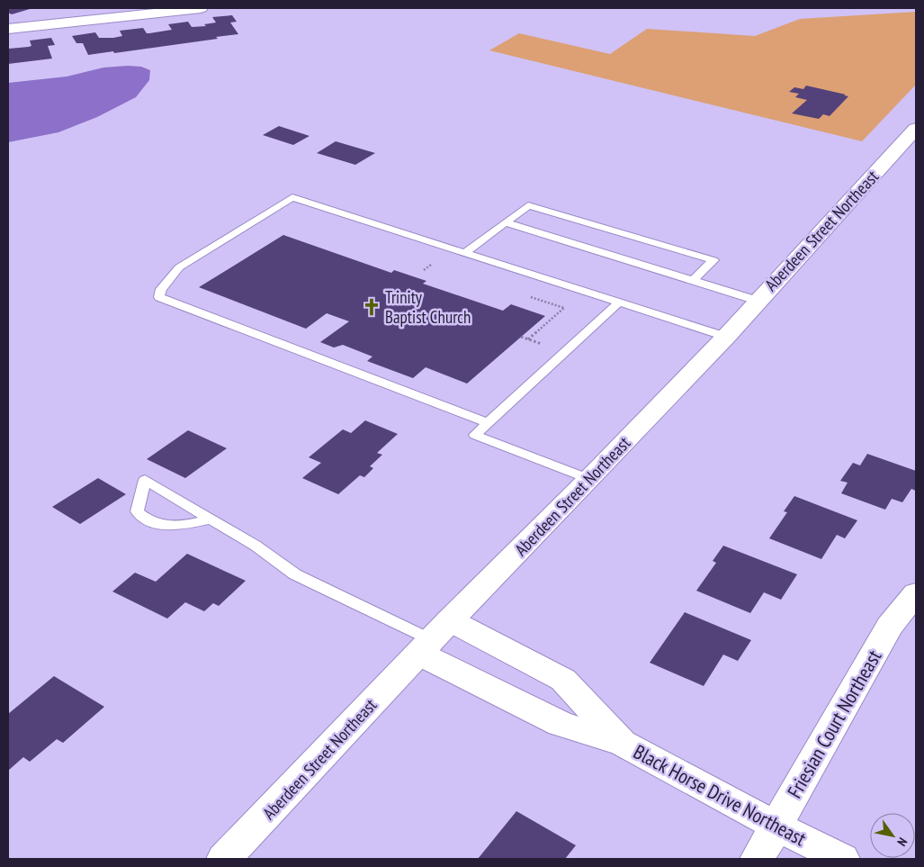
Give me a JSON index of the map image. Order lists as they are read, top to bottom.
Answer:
{
  "streets": {
    "street": ["Aberdeen Street Northeast", "Friesian Court Northeast", "Black Horse Drive Northeast"]
  },
  "crossings": [
    ["Aberdeen Street Northeast", "Black Horse Drive Northeast"],
    ["Friesian Court Northeast", "Black Horse Drive Northeast"]
  ],
  "places": {
    "church": ["Trinity Baptist Church"]
  },
  "north": "bottom right"
}
